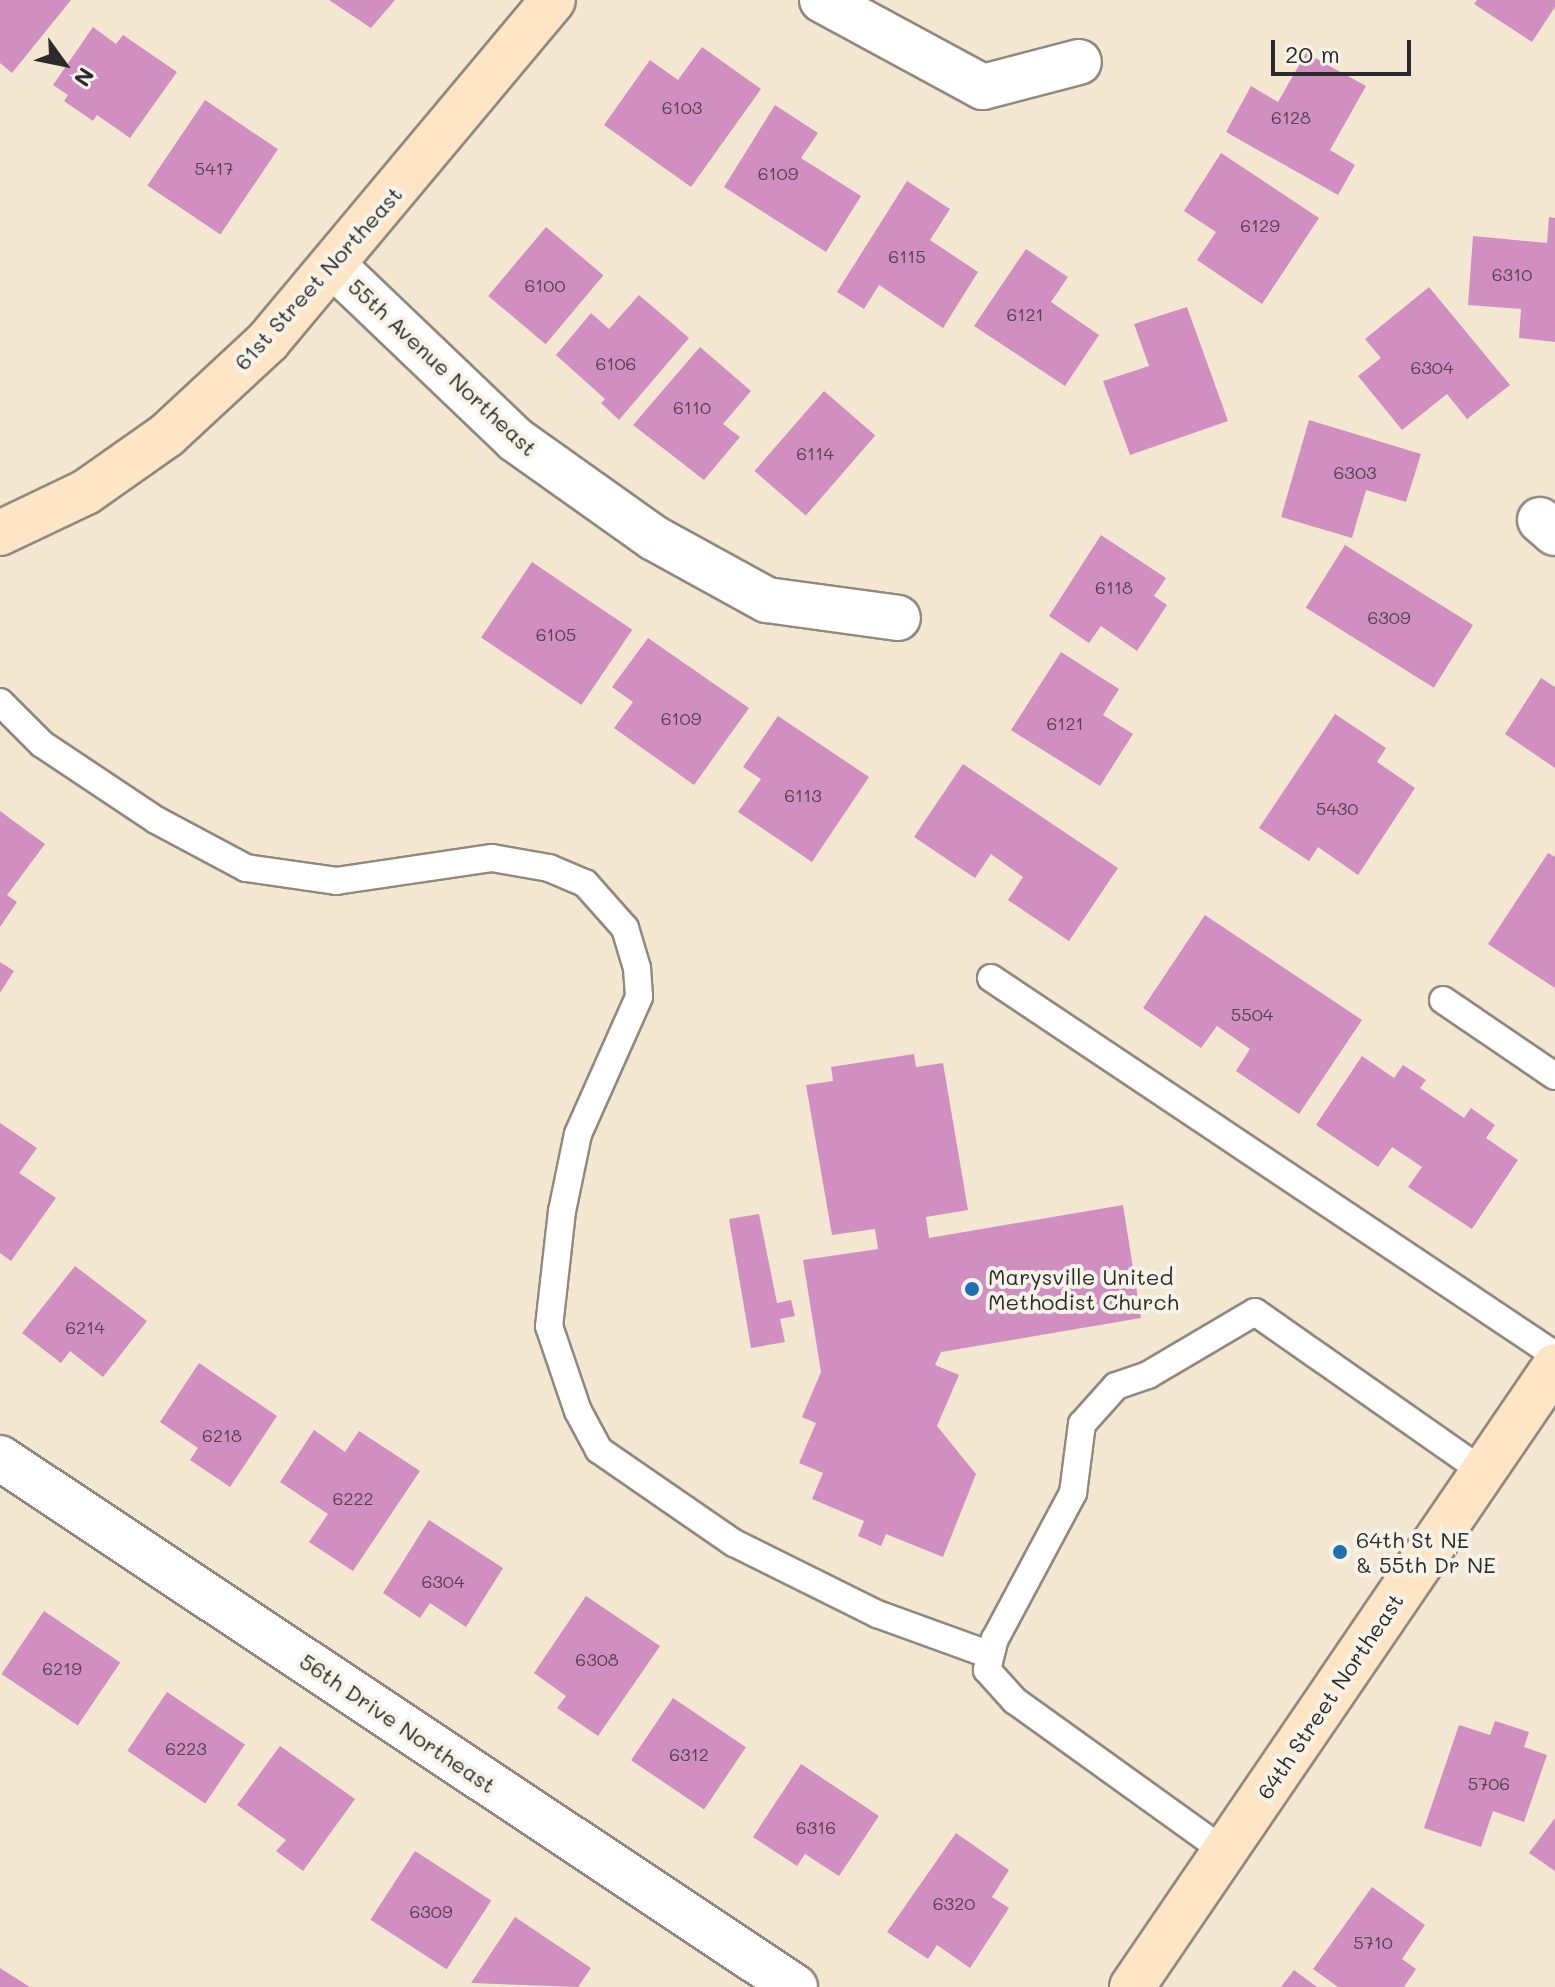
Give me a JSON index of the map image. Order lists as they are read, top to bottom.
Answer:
{
  "streets": {
    "street": [
      "61st Street Northeast",
      "55th Avenue Northeast",
      "64th Street Northeast",
      "56th Drive Northeast"
    ]
  },
  "crossings": [
    ["61st Street Northeast", "55th Avenue Northeast"]
  ],
  "places": ["Marysville United Methodist Church", "64th St NE & 55th Dr NE"],
  "house_numbers": [
    "6103",
    "6128",
    "5417",
    "6109",
    "6129",
    "6115",
    "6310",
    "6100",
    "6121",
    "6106",
    "6304",
    "6110",
    "6114",
    "6303",
    "6118",
    "6309",
    "6105",
    "6109",
    "6121",
    "6113",
    "5430",
    "5504",
    "6214",
    "6218",
    "6222",
    "6304",
    "6308",
    "6219",
    "6223",
    "6312",
    "5706",
    "6316",
    "6320",
    "6309",
    "5710"
  ],
  "scale_bar": "20 m",
  "north": "bottom right"
}
